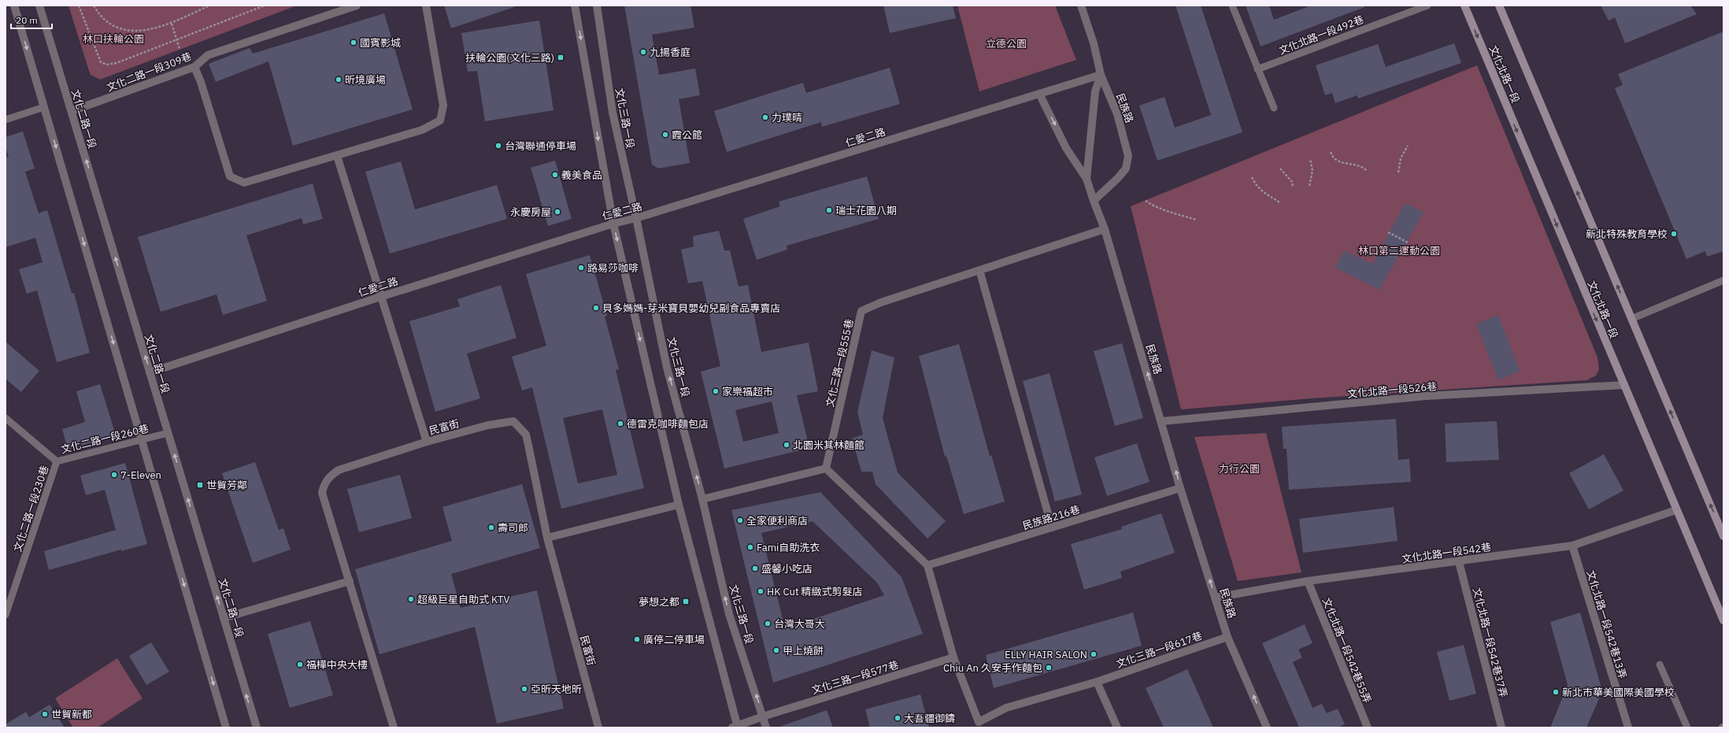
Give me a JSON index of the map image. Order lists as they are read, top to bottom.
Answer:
{
  "streets": {
    "main road": ["文化北路一段"],
    "street": [
      "文化二路一段309巷",
      "民族路",
      "文化三路一段",
      "文化二路一段",
      "仁愛二路",
      "文化三路一段555巷",
      "文化北路一段526巷",
      "民富街",
      "民族路216巷",
      "文化北路一段542巷",
      "文化北路一段542巷13弄",
      "文化北路一段542巷37弄",
      "文化三路一段617巷",
      "文化北路一段542巷55弄",
      "文化三路一段577巷"
    ],
    "lane": ["文化北路一段492巷", "文化二路一段260巷", "文化二路一段230巷"]
  },
  "crossings": [
    ["文化二路一段309巷", "文化二路一段"],
    ["文化北路一段", "文化北路一段526巷"],
    ["文化北路一段", "文化北路一段542巷"],
    ["民族路", "仁愛二路"],
    ["民族路", "文化三路一段555巷"],
    ["民族路", "文化北路一段526巷"],
    ["民族路", "民族路216巷"],
    ["民族路", "文化北路一段542巷"],
    ["民族路", "文化三路一段617巷"],
    ["文化三路一段", "仁愛二路"],
    ["文化三路一段", "文化三路一段577巷"],
    ["文化二路一段", "仁愛二路"],
    ["文化二路一段", "文化二路一段260巷"],
    ["文化二路一段260巷", "文化二路一段230巷"],
    ["文化北路一段542巷", "文化北路一段542巷13弄"],
    ["文化北路一段542巷", "文化北路一段542巷37弄"],
    ["文化北路一段542巷", "文化北路一段542巷55弄"]
  ],
  "one_way": ["民族路"],
  "parks": [
    "林口扶輪公園",
    "立德公園",
    "林口第二運動公園",
    "力行公園"
  ],
  "places": {
    "other": [
      "國賓影城",
      "九揚香庭",
      "昕境廣場",
      "力璞晴",
      "霞公館",
      "台灣聯通停車場",
      "義美食品",
      "瑞士花園八期",
      "永慶房屋",
      "新北特殊教育學校",
      "路易莎咖啡",
      "貝多媽媽-芽米寶貝嬰幼兒副食品專賣店",
      "家樂福超市",
      "德雷克咖啡麵包店",
      "北園米其林麵館",
      "7-Eleven",
      "全家便利商店",
      "壽司郎",
      "Fami自助洗衣",
      "盛馨小吃店",
      "HK Cut 精緻式剪髮店",
      "超級巨星自助式 KTV",
      "台灣大哥大",
      "廣停二停車場",
      "甲上燒餅",
      "ELLY HAIR SALON",
      "福樺中央大樓",
      "Chiu An 久安手作麵包",
      "亞昕天地昕",
      "新北市華美國際美國學校",
      "世貿新都",
      "大吾疆御鑄"
    ],
    "transit": ["扶輪公園(文化三路)", "世貿芳鄰", "夢想之都"]
  },
  "scale_bar": "20 m"
}
